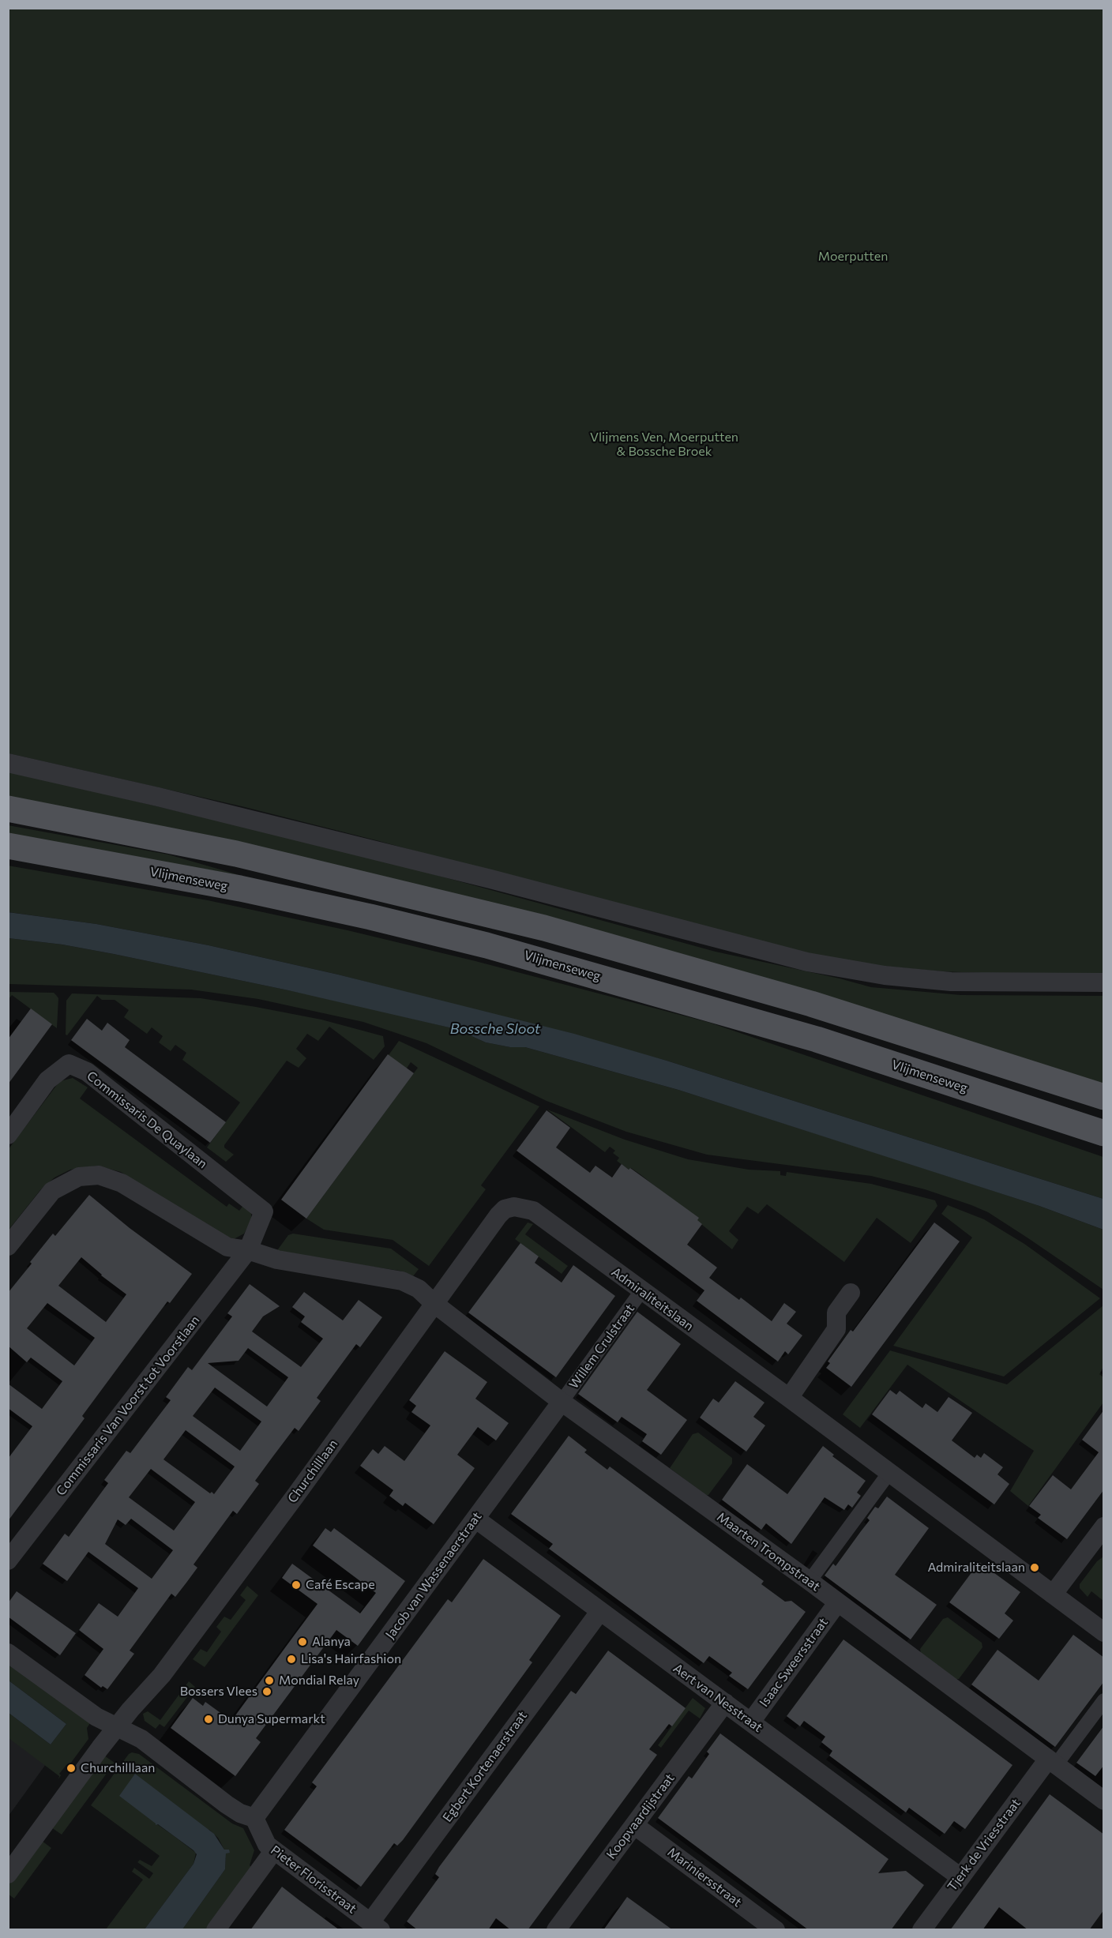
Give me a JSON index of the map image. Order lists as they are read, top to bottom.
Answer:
{
  "streets": {
    "main road": ["Vlijmenseweg"],
    "street": [
      "Commissaris De Quaylaan",
      "Admiraliteitslaan",
      "Willem Crulstraat",
      "Commissaris Van Voorst tot Voorstlaan",
      "Churchilllaan",
      "Maarten Trompstraat",
      "Jacob van Wassenaerstraat",
      "Isaac Sweersstraat",
      "Aert van Nesstraat",
      "Egbert Kortenaerstraat",
      "Koopvaardijstraat",
      "Tjerk de Vriesstraat",
      "Mariniersstraat",
      "Pieter Florisstraat"
    ]
  },
  "crossings": [
    ["Commissaris De Quaylaan", "Commissaris Van Voorst tot Voorstlaan"],
    ["Admiraliteitslaan", "Willem Crulstraat"],
    ["Admiraliteitslaan", "Churchilllaan"],
    ["Willem Crulstraat", "Maarten Trompstraat"],
    ["Willem Crulstraat", "Jacob van Wassenaerstraat"],
    ["Churchilllaan", "Maarten Trompstraat"],
    ["Maarten Trompstraat", "Jacob van Wassenaerstraat"],
    ["Maarten Trompstraat", "Isaac Sweersstraat"],
    ["Maarten Trompstraat", "Tjerk de Vriesstraat"],
    ["Jacob van Wassenaerstraat", "Aert van Nesstraat"],
    ["Jacob van Wassenaerstraat", "Pieter Florisstraat"],
    ["Isaac Sweersstraat", "Aert van Nesstraat"],
    ["Aert van Nesstraat", "Egbert Kortenaerstraat"],
    ["Aert van Nesstraat", "Koopvaardijstraat"],
    ["Aert van Nesstraat", "Tjerk de Vriesstraat"],
    ["Egbert Kortenaerstraat", "Pieter Florisstraat"],
    ["Koopvaardijstraat", "Mariniersstraat"]
  ],
  "water": ["Bossche Sloot"],
  "parks": ["Moerputten", "Vlijmens Ven, Moerputten & Bossche Broek"],
  "places": [
    "Admiraliteitslaan",
    "Café Escape",
    "Alanya",
    "Lisa's Hairfashion",
    "Mondial Relay",
    "Bossers Vlees",
    "Dunya Supermarkt",
    "Churchilllaan"
  ]
}
